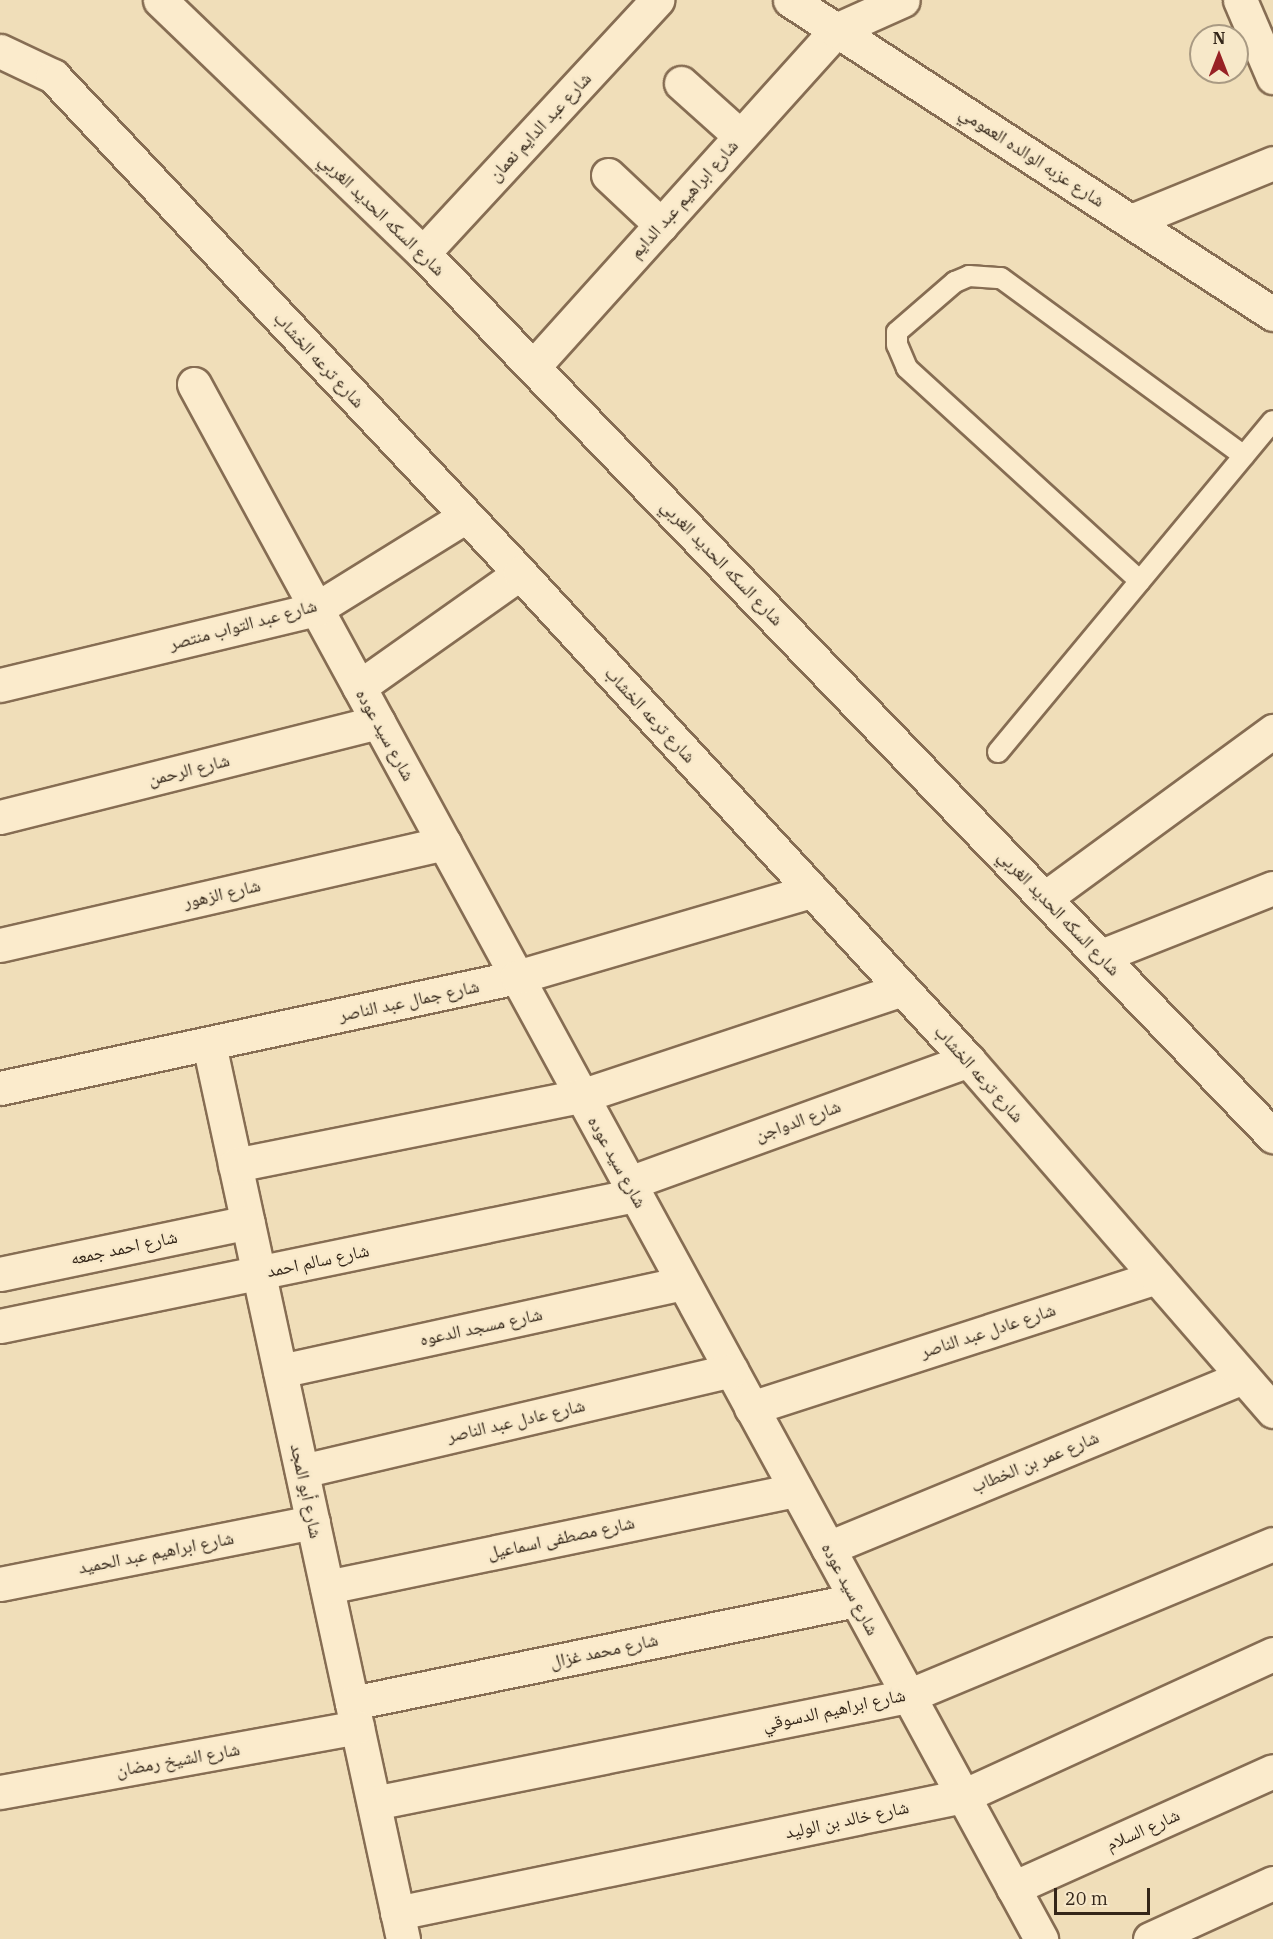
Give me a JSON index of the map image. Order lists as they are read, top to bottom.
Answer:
{
  "streets": {
    "street": [
      "شارع عبد الدايم نعمان",
      "شارع عزبه الوالده العمومي",
      "شارع ابراهيم عبد الدايم",
      "شارع السكه الحديد الغربي",
      "شارع ترعه الخشاب",
      "شارع عبد التواب منتصر",
      "شارع سيد عوده",
      "شارع الرحمن",
      "شارع الزهور",
      "شارع جمال عبد الناصر",
      "شارع الدواجن",
      "شارع احمد جمعه",
      "شارع سالم احمد",
      "شارع مسجد الدعوه",
      "شارع عادل عبد الناصر",
      "شارع عمر بن الخطاب",
      "شارع أبو المجد",
      "شارع مصطفى اسماعيل",
      "شارع ابراهيم عبد الحميد",
      "شارع محمد غزال",
      "شارع ابراهيم الدسوقي",
      "شارع الشيخ رمضان",
      "شارع خالد بن الوليد",
      "شارع السلام"
    ]
  },
  "crossings": [
    ["شارع عبد الدايم نعمان", "شارع السكه الحديد الغربي"],
    ["شارع عزبه الوالده العمومي", "شارع ابراهيم عبد الدايم"],
    ["شارع ابراهيم عبد الدايم", "شارع السكه الحديد الغربي"],
    ["شارع ترعه الخشاب", "شارع عبد التواب منتصر"],
    ["شارع ترعه الخشاب", "شارع جمال عبد الناصر"],
    ["شارع ترعه الخشاب", "شارع الدواجن"],
    ["شارع ترعه الخشاب", "شارع عادل عبد الناصر"],
    ["شارع ترعه الخشاب", "شارع عمر بن الخطاب"],
    ["شارع عبد التواب منتصر", "شارع سيد عوده"],
    ["شارع سيد عوده", "شارع الرحمن"],
    ["شارع سيد عوده", "شارع الزهور"],
    ["شارع سيد عوده", "شارع جمال عبد الناصر"],
    ["شارع سيد عوده", "شارع الدواجن"],
    ["شارع سيد عوده", "شارع سالم احمد"],
    ["شارع سيد عوده", "شارع مسجد الدعوه"],
    ["شارع سيد عوده", "شارع عادل عبد الناصر"],
    ["شارع سيد عوده", "شارع عمر بن الخطاب"],
    ["شارع سيد عوده", "شارع مصطفى اسماعيل"],
    ["شارع سيد عوده", "شارع محمد غزال"],
    ["شارع سيد عوده", "شارع ابراهيم الدسوقي"],
    ["شارع سيد عوده", "شارع خالد بن الوليد"],
    ["شارع سيد عوده", "شارع السلام"],
    ["شارع جمال عبد الناصر", "شارع أبو المجد"],
    ["شارع الدواجن", "شارع سالم احمد"],
    ["شارع احمد جمعه", "شارع أبو المجد"],
    ["شارع سالم احمد", "شارع أبو المجد"],
    ["شارع مسجد الدعوه", "شارع أبو المجد"],
    ["شارع عادل عبد الناصر", "شارع أبو المجد"],
    ["شارع أبو المجد", "شارع مصطفى اسماعيل"],
    ["شارع أبو المجد", "شارع ابراهيم عبد الحميد"],
    ["شارع أبو المجد", "شارع محمد غزال"],
    ["شارع أبو المجد", "شارع ابراهيم الدسوقي"],
    ["شارع أبو المجد", "شارع الشيخ رمضان"],
    ["شارع أبو المجد", "شارع خالد بن الوليد"],
    ["شارع محمد غزال", "شارع الشيخ رمضان"]
  ],
  "scale_bar": "20 m",
  "north": "top"
}
